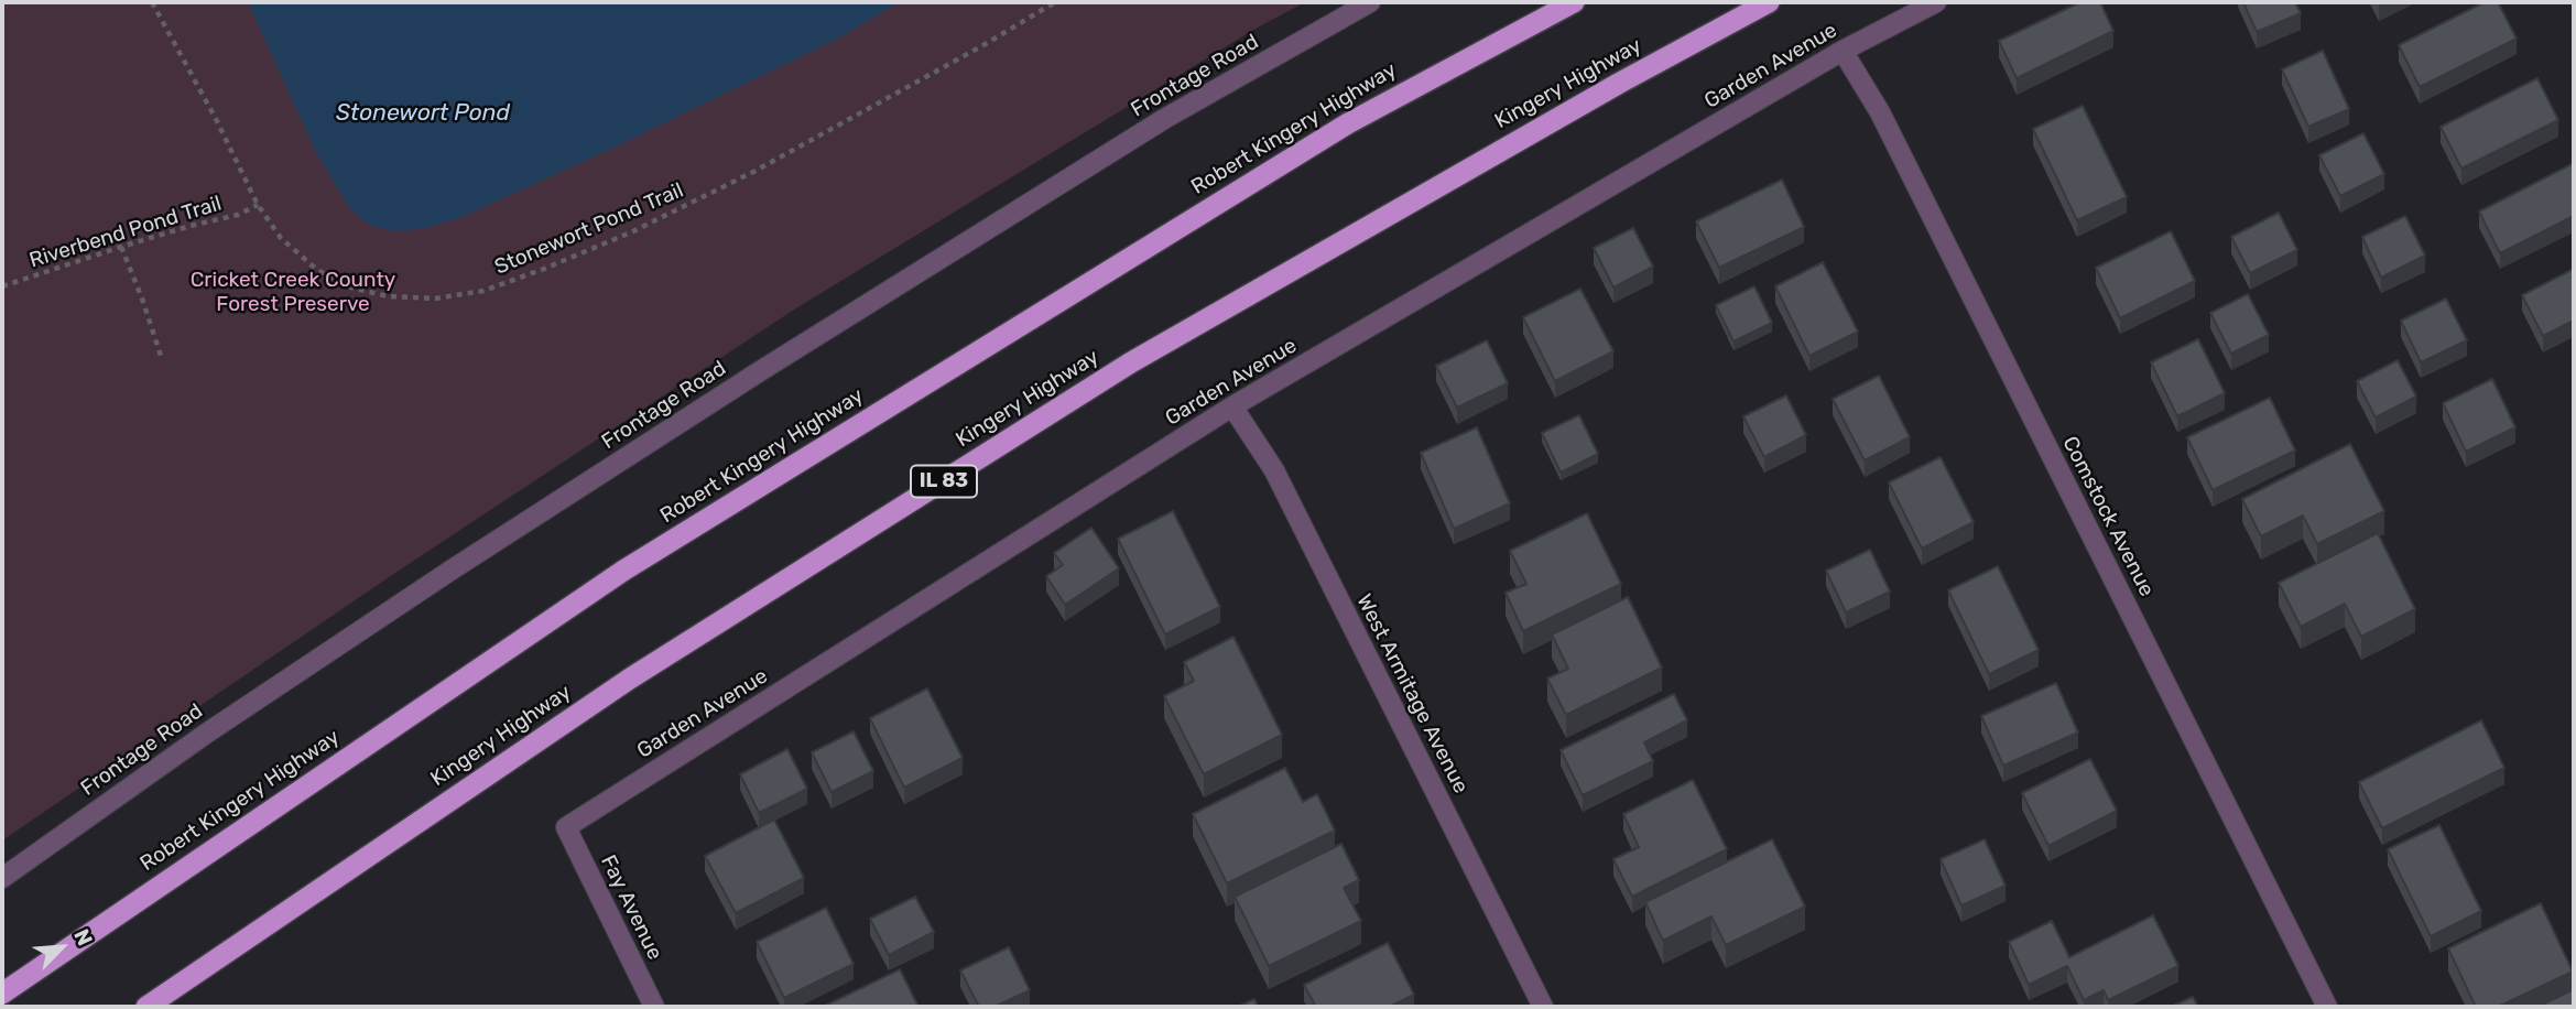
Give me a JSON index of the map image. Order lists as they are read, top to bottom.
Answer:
{
  "streets": {
    "highway": ["Kingery Highway", "Robert Kingery Highway", "IL 83"],
    "street": [
      "Garden Avenue",
      "Frontage Road",
      "Comstock Avenue",
      "West Armitage Avenue",
      "Fay Avenue"
    ],
    "path": ["Stonewort Pond Trail", "Riverbend Pond Trail"]
  },
  "crossings": [
    ["Garden Avenue", "Comstock Avenue"],
    ["Garden Avenue", "West Armitage Avenue"],
    ["Garden Avenue", "Fay Avenue"],
    ["Stonewort Pond Trail", "Riverbend Pond Trail"]
  ],
  "water": ["Stonewort Pond"],
  "parks": ["Cricket Creek County Forest Preserve"],
  "north": "top right"
}
